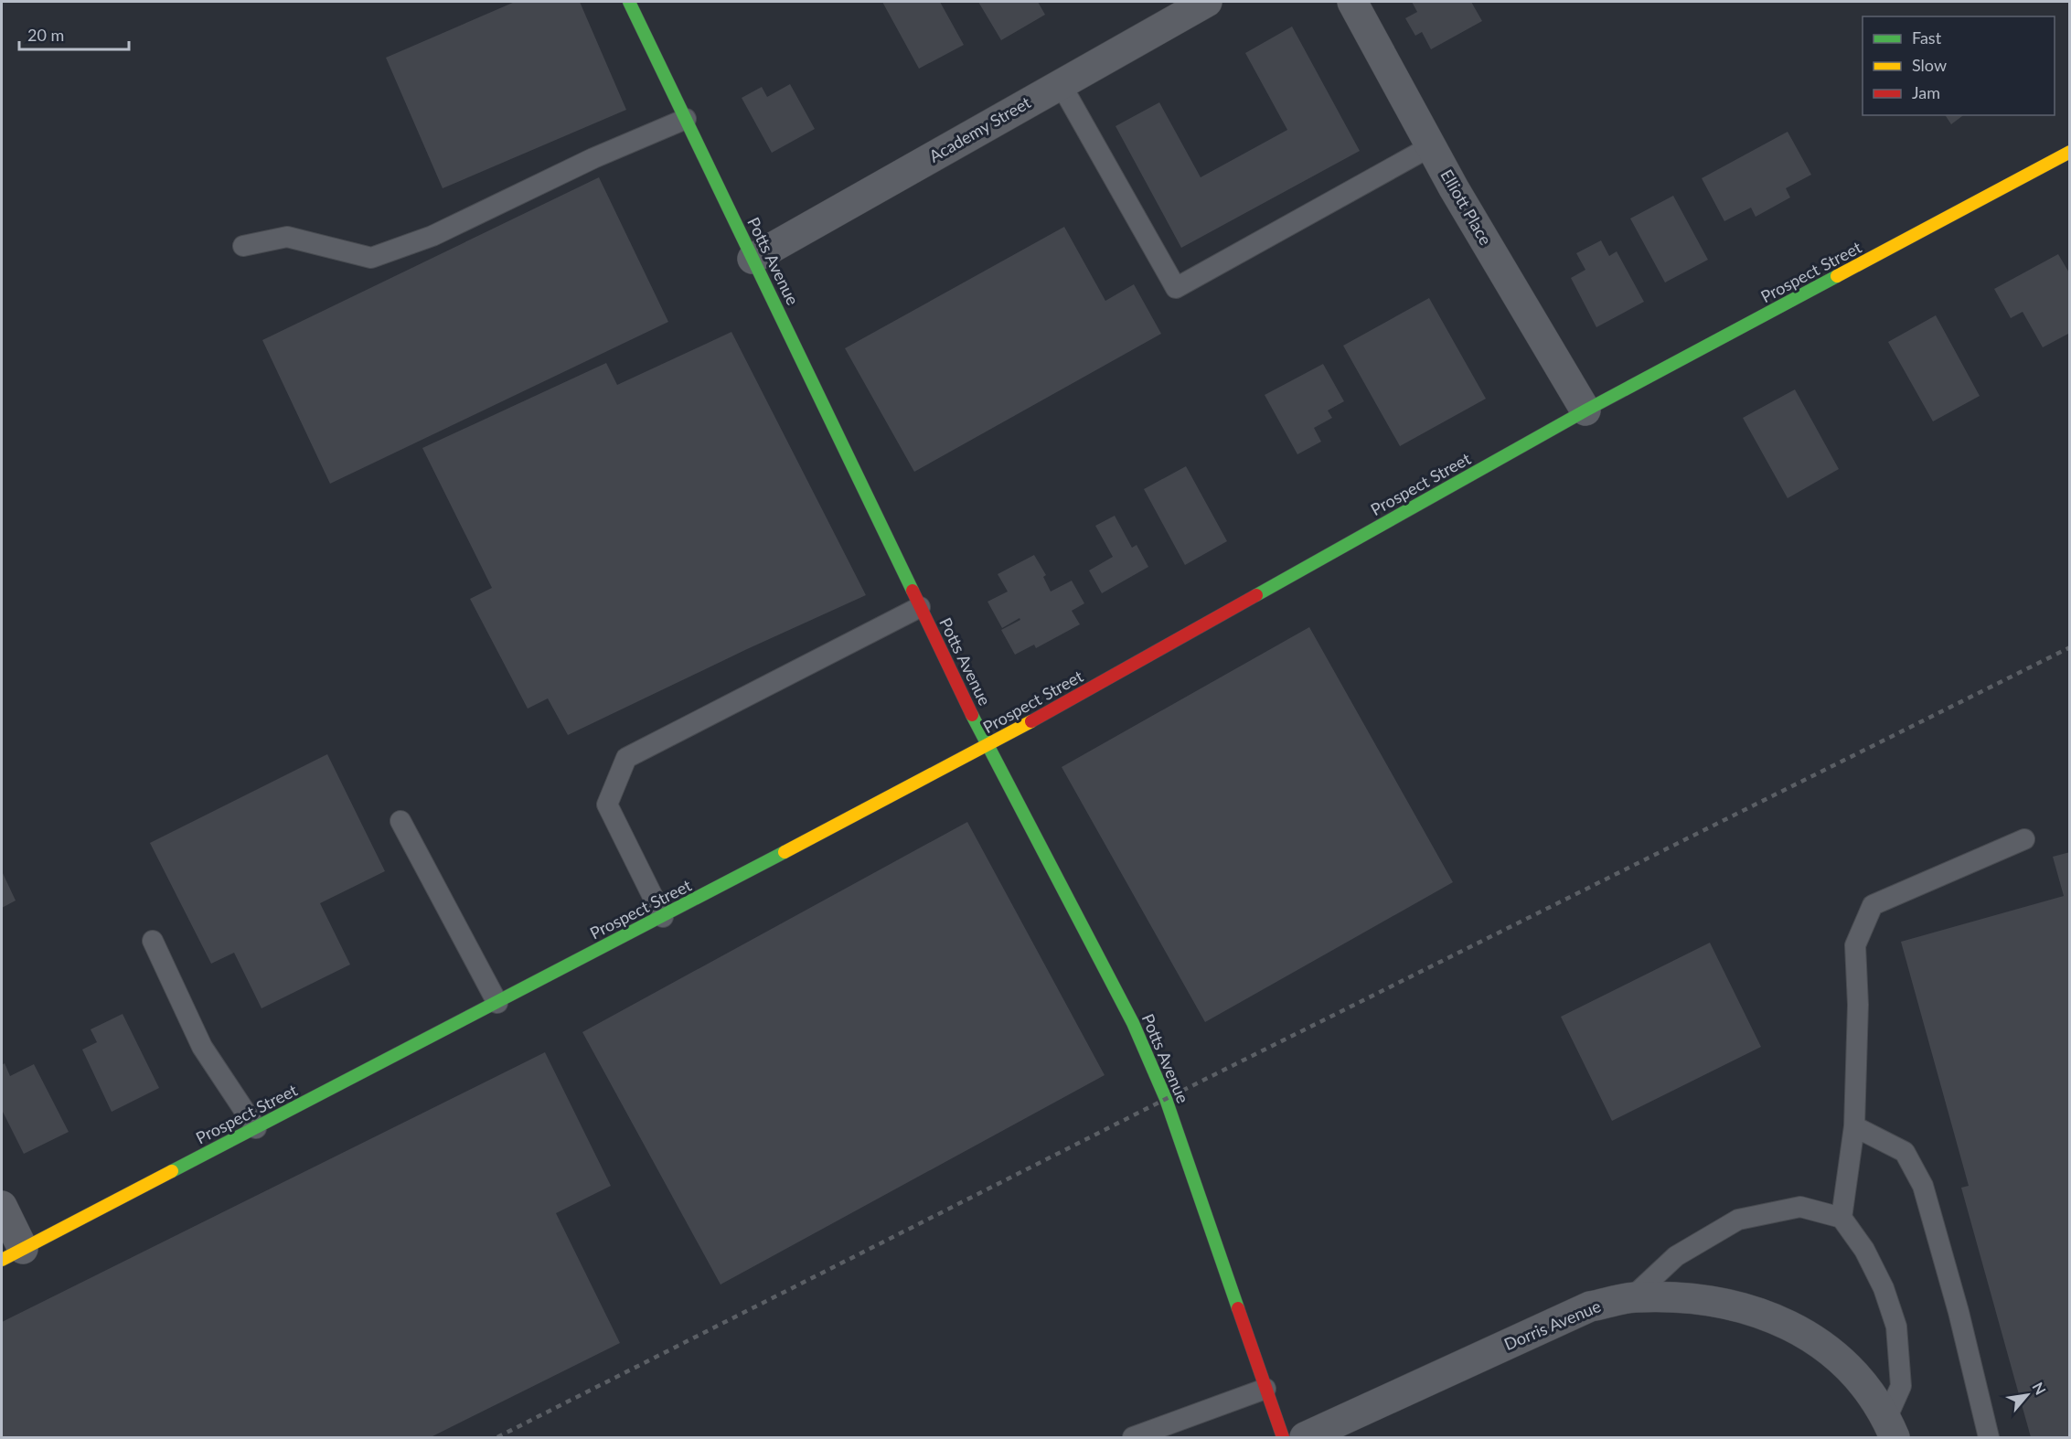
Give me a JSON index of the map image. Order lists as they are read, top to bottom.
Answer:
{
  "streets": {
    "street": [
      "Academy Street",
      "Elliott Place",
      "Potts Avenue",
      "Prospect Street",
      "Dorris Avenue"
    ]
  },
  "crossings": [
    ["Academy Street", "Potts Avenue"],
    ["Elliott Place", "Prospect Street"],
    ["Potts Avenue", "Prospect Street"]
  ],
  "legend": ["Fast", "Slow", "Jam"],
  "scale_bar": "20 m",
  "north": "top right"
}
